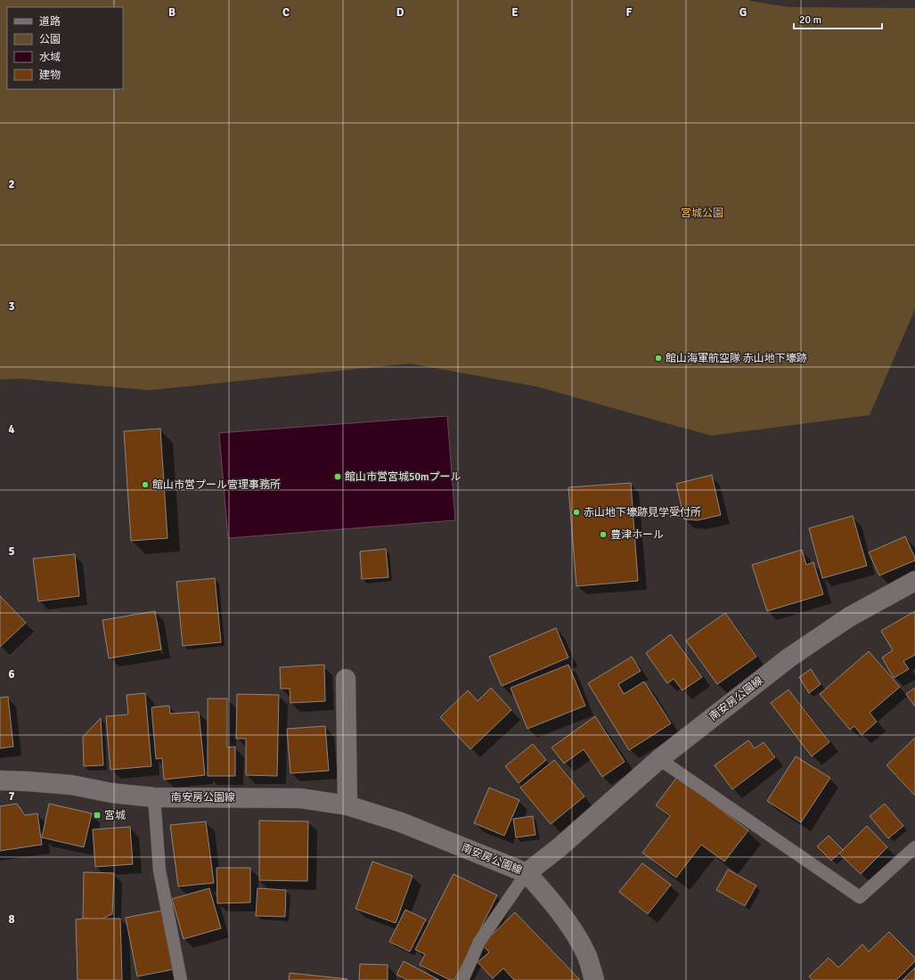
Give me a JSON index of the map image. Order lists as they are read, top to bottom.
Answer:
{
  "streets": {
    "main road": ["南安房公園線"]
  },
  "parks": ["宮城公園"],
  "places": {
    "other": [
      "館山海軍航空隊 赤山地下壕跡",
      "館山市営宮城50mプール",
      "館山市営プール管理事務所",
      "赤山地下壕跡見学受付所",
      "豊津ホール"
    ],
    "transit": ["宮城"]
  },
  "legend": [
    "道路",
    "公園",
    "水域",
    "建物"
  ],
  "scale_bar": "20 m",
  "grid": {
    "columns": [
      "B",
      "C",
      "D",
      "E",
      "F",
      "G"
    ],
    "rows": [
      "2",
      "3",
      "4",
      "5",
      "6",
      "7",
      "8"
    ]
  }
}
